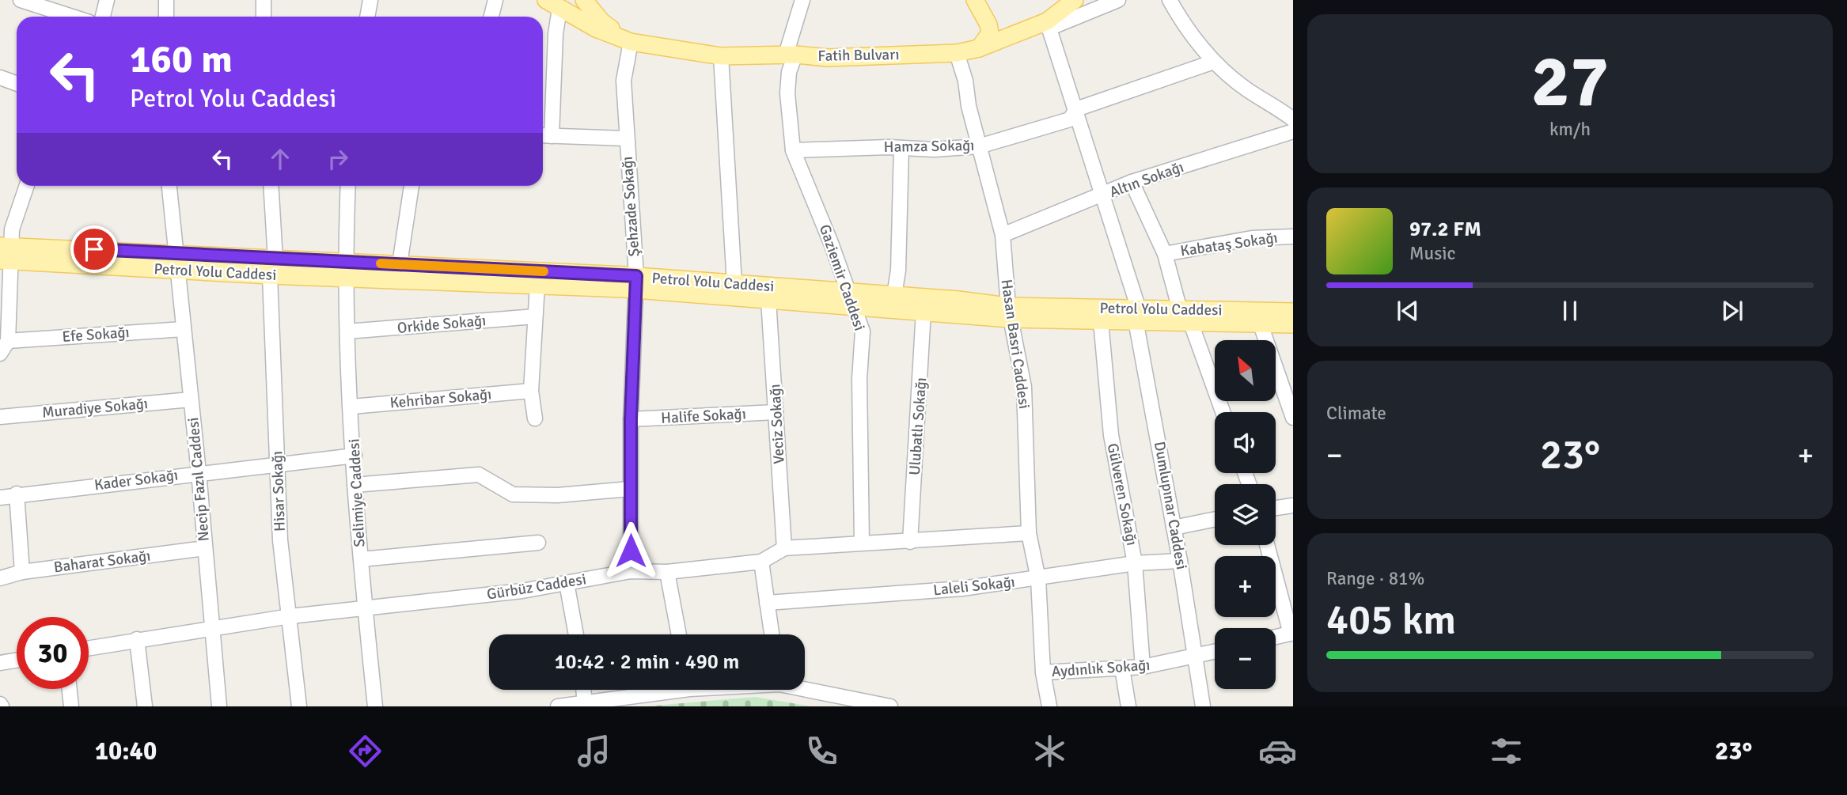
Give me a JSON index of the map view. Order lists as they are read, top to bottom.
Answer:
{
  "streets": {
    "main road": ["Fatih Bulvarı", "Petrol Yolu Caddesi"],
    "street": [
      "Hamza Sokağı",
      "Altın Sokağı",
      "Şehzade Sokağı",
      "Kabataş Sokağı",
      "Gaziemir Caddesi",
      "Orkide Sokağı",
      "Efe Sokağı",
      "Hasan Basri Caddesi",
      "Kehribar Sokağı",
      "Muradiye Sokağı",
      "Halife Sokağı",
      "Veciz Sokağı",
      "Ulubatlı Sokağı",
      "Necip Fazıl Caddesi",
      "Kader Sokağı",
      "Hisar Sokağı",
      "Selimiye Caddesi",
      "Gülveren Sokağı",
      "Dumlupınar Caddesi",
      "Baharat Sokağı",
      "Laleli Sokağı",
      "Gürbüz Caddesi",
      "Aydınlık Sokağı"
    ]
  },
  "crossings": [
    ["Fatih Bulvarı", "Şehzade Sokağı"],
    ["Fatih Bulvarı", "Gaziemir Caddesi"],
    ["Fatih Bulvarı", "Hasan Basri Caddesi"],
    ["Fatih Bulvarı", "Dumlupınar Caddesi"],
    ["Hamza Sokağı", "Gaziemir Caddesi"],
    ["Hamza Sokağı", "Hasan Basri Caddesi"],
    ["Hamza Sokağı", "Dumlupınar Caddesi"],
    ["Altın Sokağı", "Hasan Basri Caddesi"],
    ["Altın Sokağı", "Dumlupınar Caddesi"],
    ["Şehzade Sokağı", "Petrol Yolu Caddesi"],
    ["Şehzade Sokağı", "Halife Sokağı"],
    ["Şehzade Sokağı", "Gürbüz Caddesi"],
    ["Petrol Yolu Caddesi", "Gaziemir Caddesi"],
    ["Petrol Yolu Caddesi", "Hasan Basri Caddesi"],
    ["Petrol Yolu Caddesi", "Veciz Sokağı"],
    ["Petrol Yolu Caddesi", "Ulubatlı Sokağı"],
    ["Petrol Yolu Caddesi", "Necip Fazıl Caddesi"],
    ["Petrol Yolu Caddesi", "Hisar Sokağı"],
    ["Petrol Yolu Caddesi", "Selimiye Caddesi"],
    ["Petrol Yolu Caddesi", "Gülveren Sokağı"],
    ["Petrol Yolu Caddesi", "Dumlupınar Caddesi"],
    ["Gaziemir Caddesi", "Gürbüz Caddesi"],
    ["Orkide Sokağı", "Selimiye Caddesi"],
    ["Efe Sokağı", "Necip Fazıl Caddesi"],
    ["Hasan Basri Caddesi", "Laleli Sokağı"],
    ["Hasan Basri Caddesi", "Gürbüz Caddesi"],
    ["Hasan Basri Caddesi", "Aydınlık Sokağı"],
    ["Kehribar Sokağı", "Selimiye Caddesi"],
    ["Muradiye Sokağı", "Necip Fazıl Caddesi"],
    ["Halife Sokağı", "Veciz Sokağı"],
    ["Veciz Sokağı", "Gürbüz Caddesi"],
    ["Ulubatlı Sokağı", "Gürbüz Caddesi"],
    ["Necip Fazıl Caddesi", "Kader Sokağı"],
    ["Necip Fazıl Caddesi", "Baharat Sokağı"],
    ["Necip Fazıl Caddesi", "Gürbüz Caddesi"],
    ["Kader Sokağı", "Hisar Sokağı"],
    ["Kader Sokağı", "Selimiye Caddesi"],
    ["Hisar Sokağı", "Gürbüz Caddesi"],
    ["Selimiye Caddesi", "Gürbüz Caddesi"],
    ["Gülveren Sokağı", "Laleli Sokağı"],
    ["Gülveren Sokağı", "Aydınlık Sokağı"],
    ["Dumlupınar Caddesi", "Laleli Sokağı"],
    ["Dumlupınar Caddesi", "Aydınlık Sokağı"]
  ],
  "north": "top left",
  "page": {
    "tile": [
      ["27", "km/h"],
      "Climate",
      ["Range · 81%", "405 km"]
    ],
    "turn": ["160 m", "Petrol Yolu Caddesi"],
    "song": ["97.2 FM", "Music"],
    "map_buttons": ["+", "−"],
    "heat": ["−", "23°", "+"],
    "limit": "30",
    "trip": "10:42 · 2 min · 490 m",
    "tabs": ["10:40", "23°"]
  }
}
